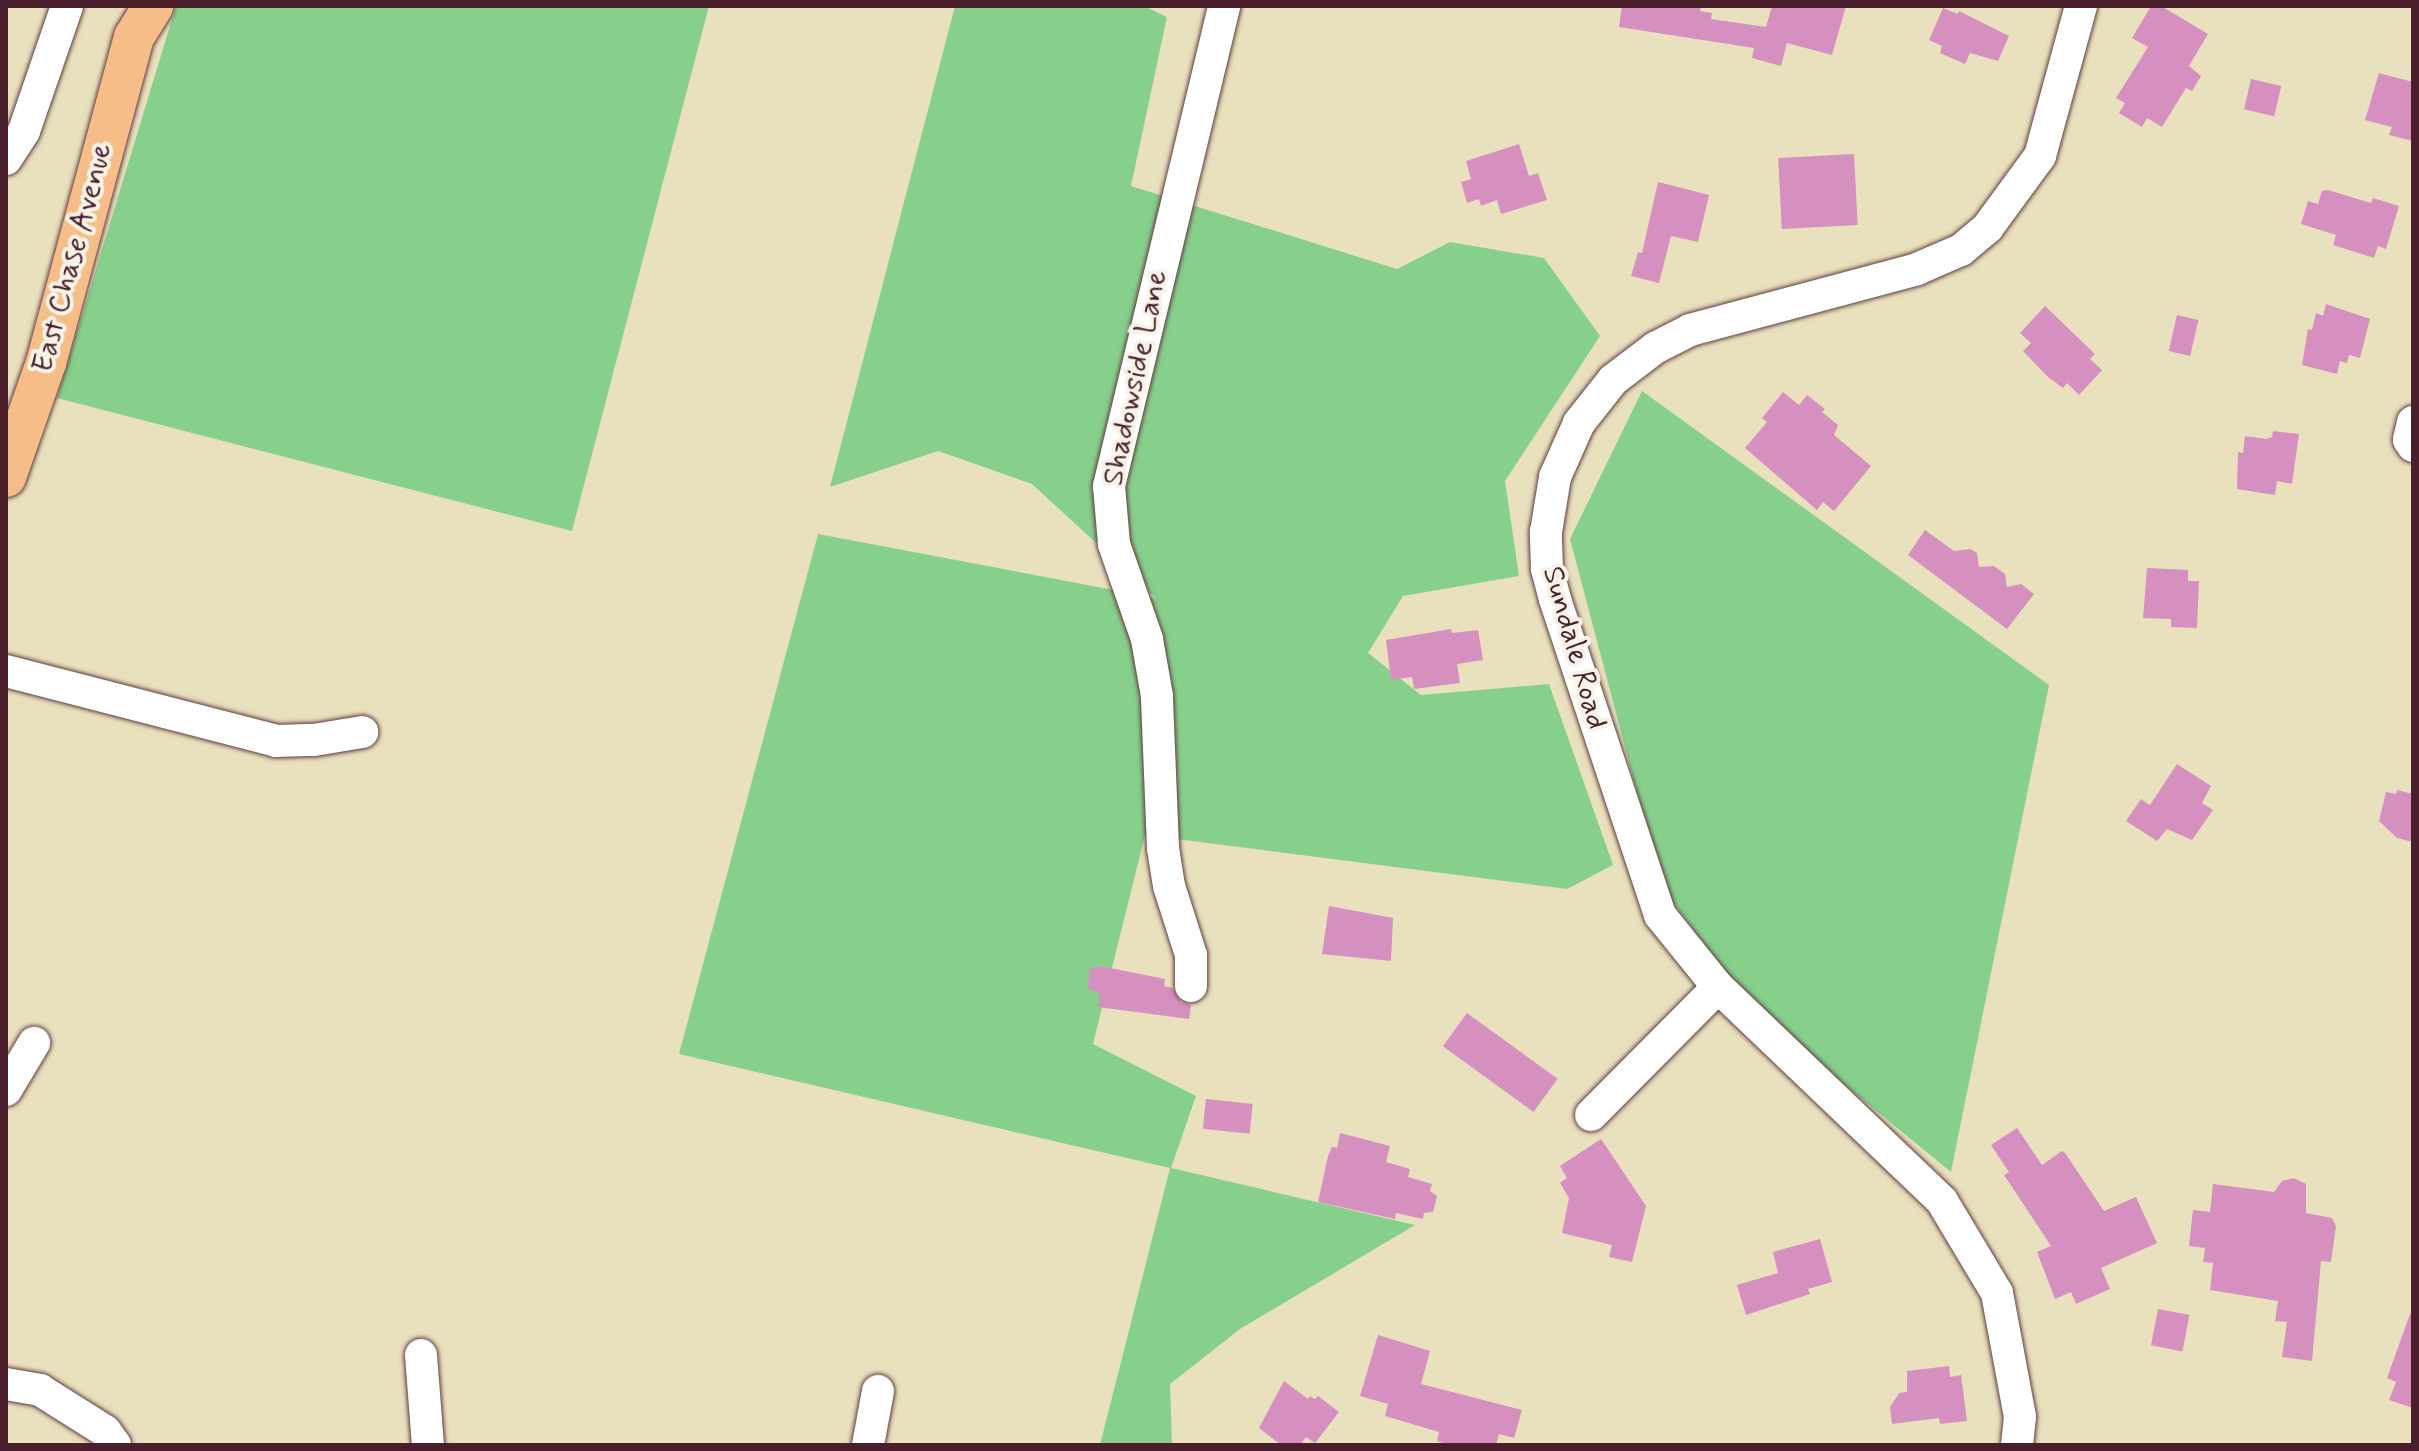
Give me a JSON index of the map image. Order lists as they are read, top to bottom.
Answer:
{
  "streets": {
    "main road": ["East Chase Avenue"],
    "street": ["Shadowside Lane", "Sundale Road"]
  }
}
